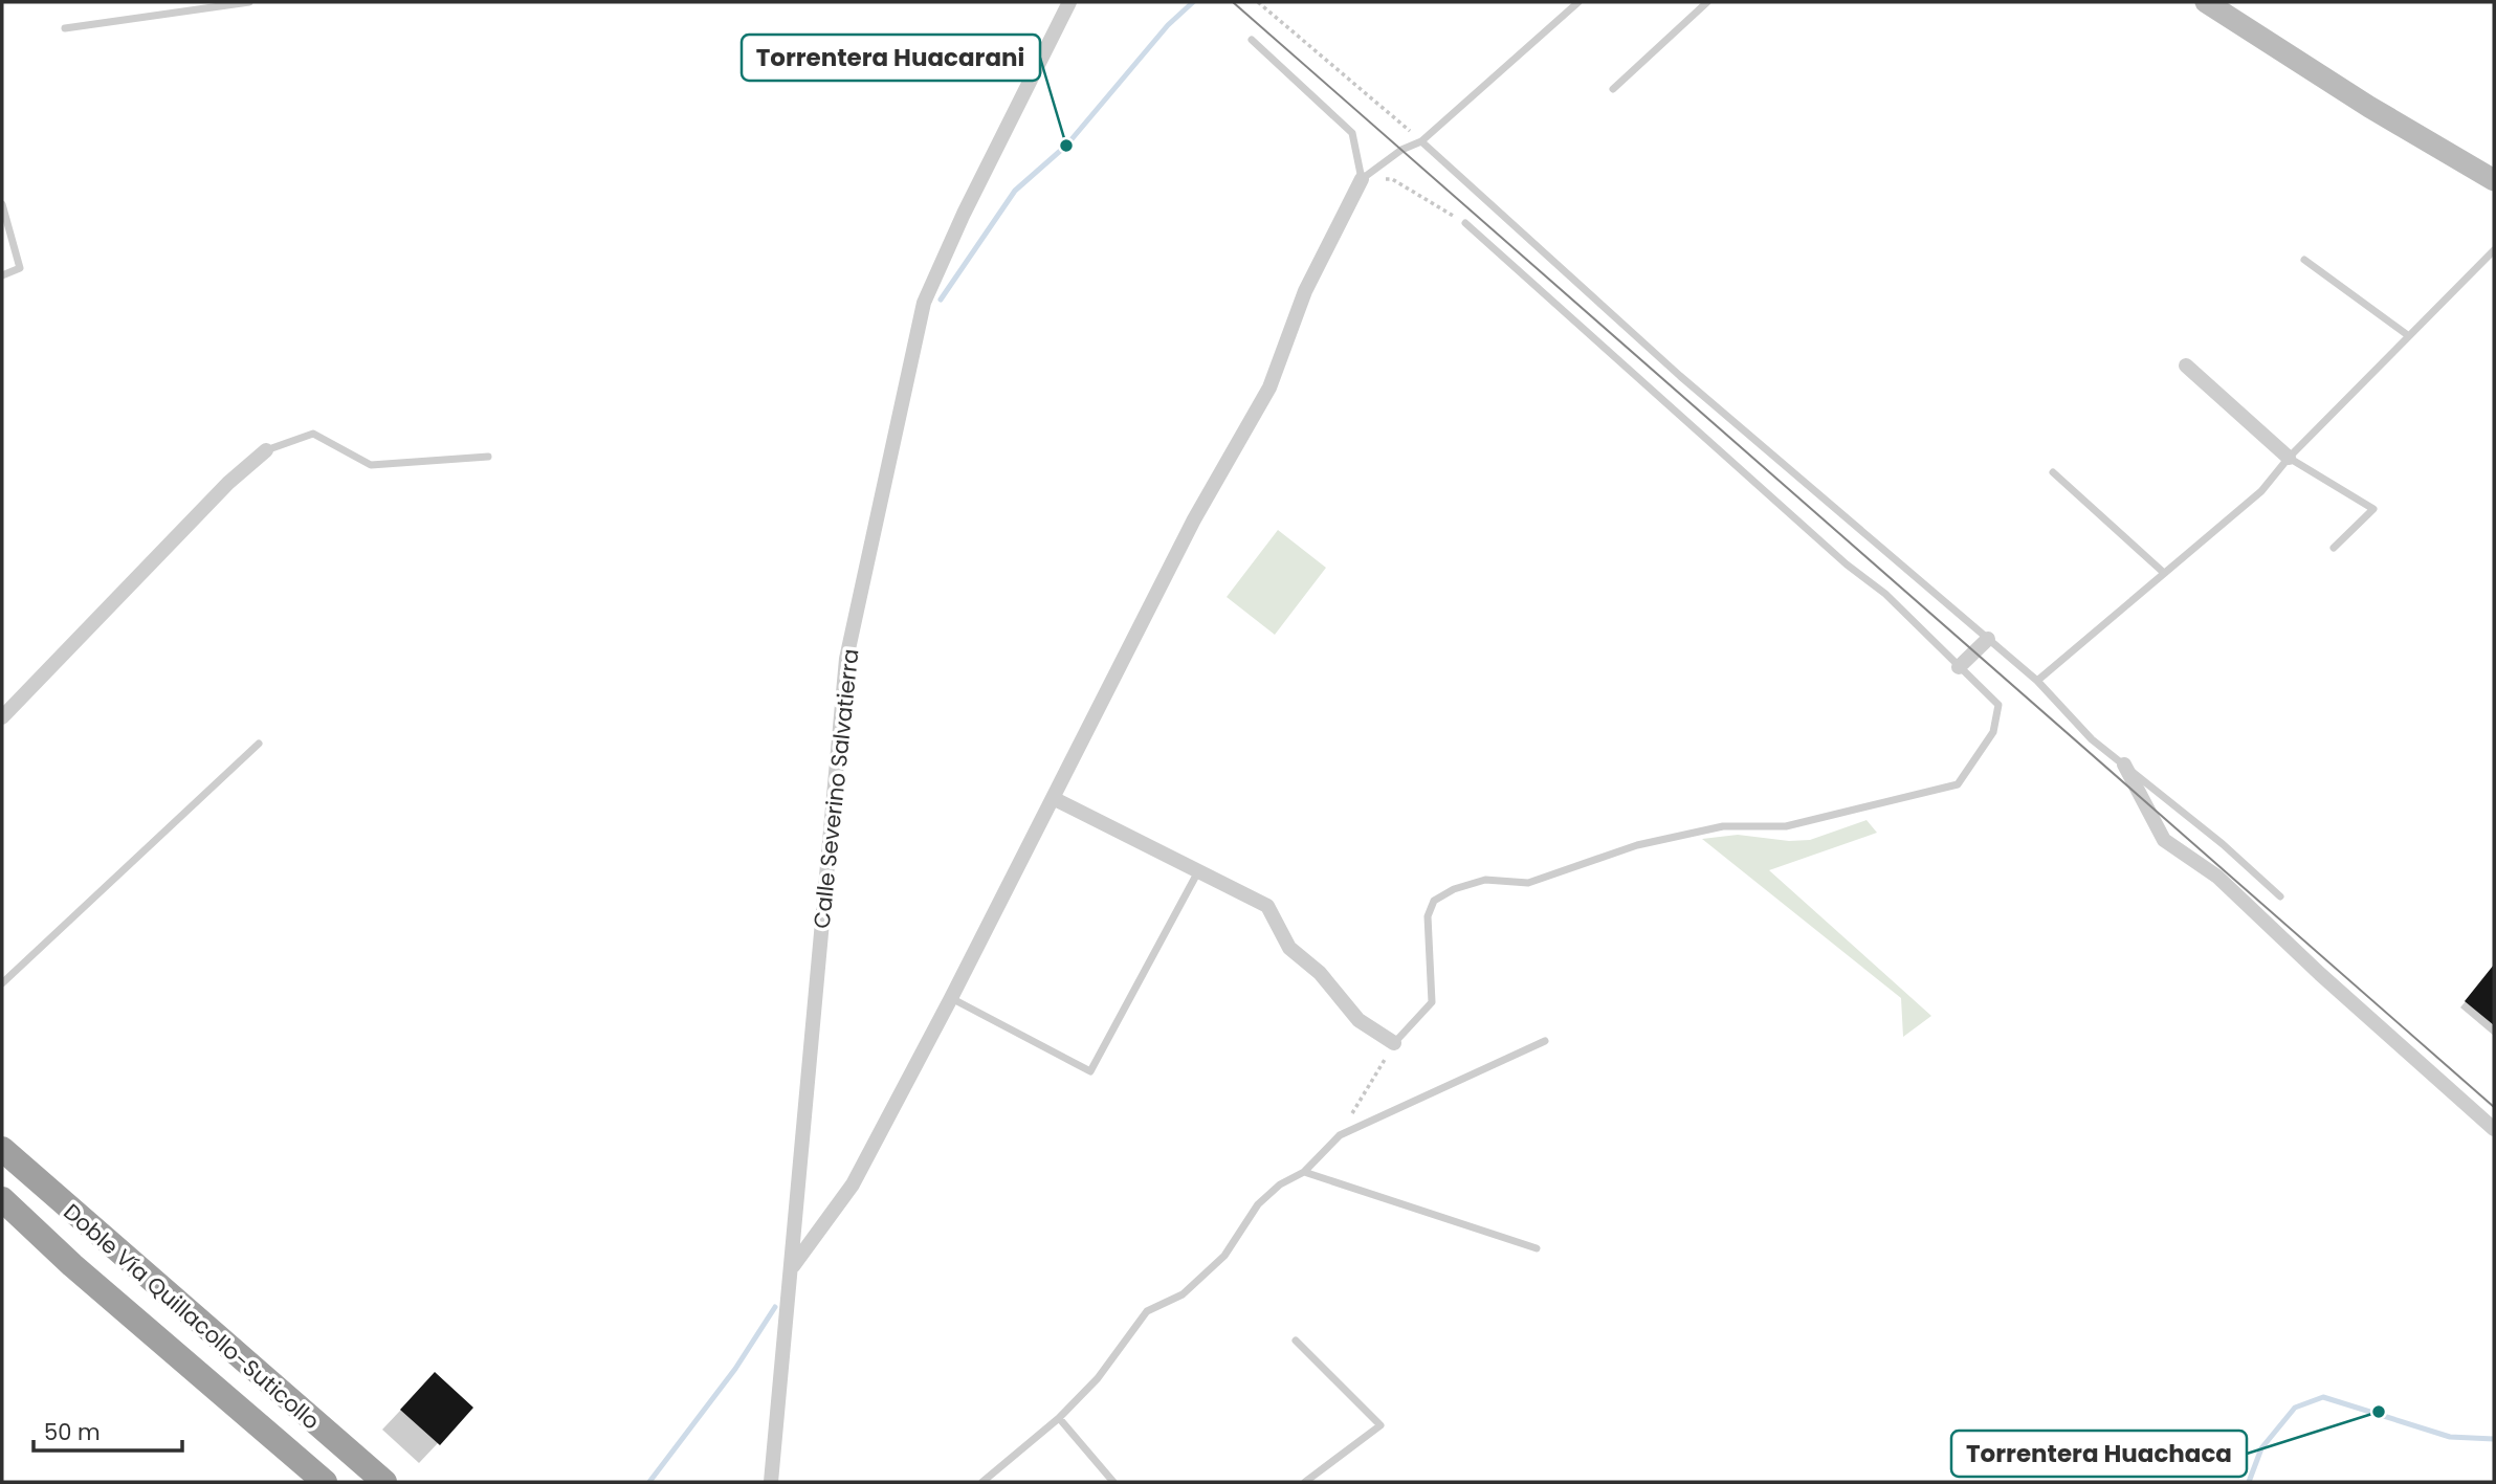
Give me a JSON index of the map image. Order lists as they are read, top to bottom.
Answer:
{
  "streets": {
    "highway": ["Doble Vía Quillacollo-Suticollo"],
    "street": ["Calle Severino Salvatierra"]
  },
  "places": ["Torrentera Huacarani", "Torrentera Huachaca"],
  "scale_bar": "50 m"
}
